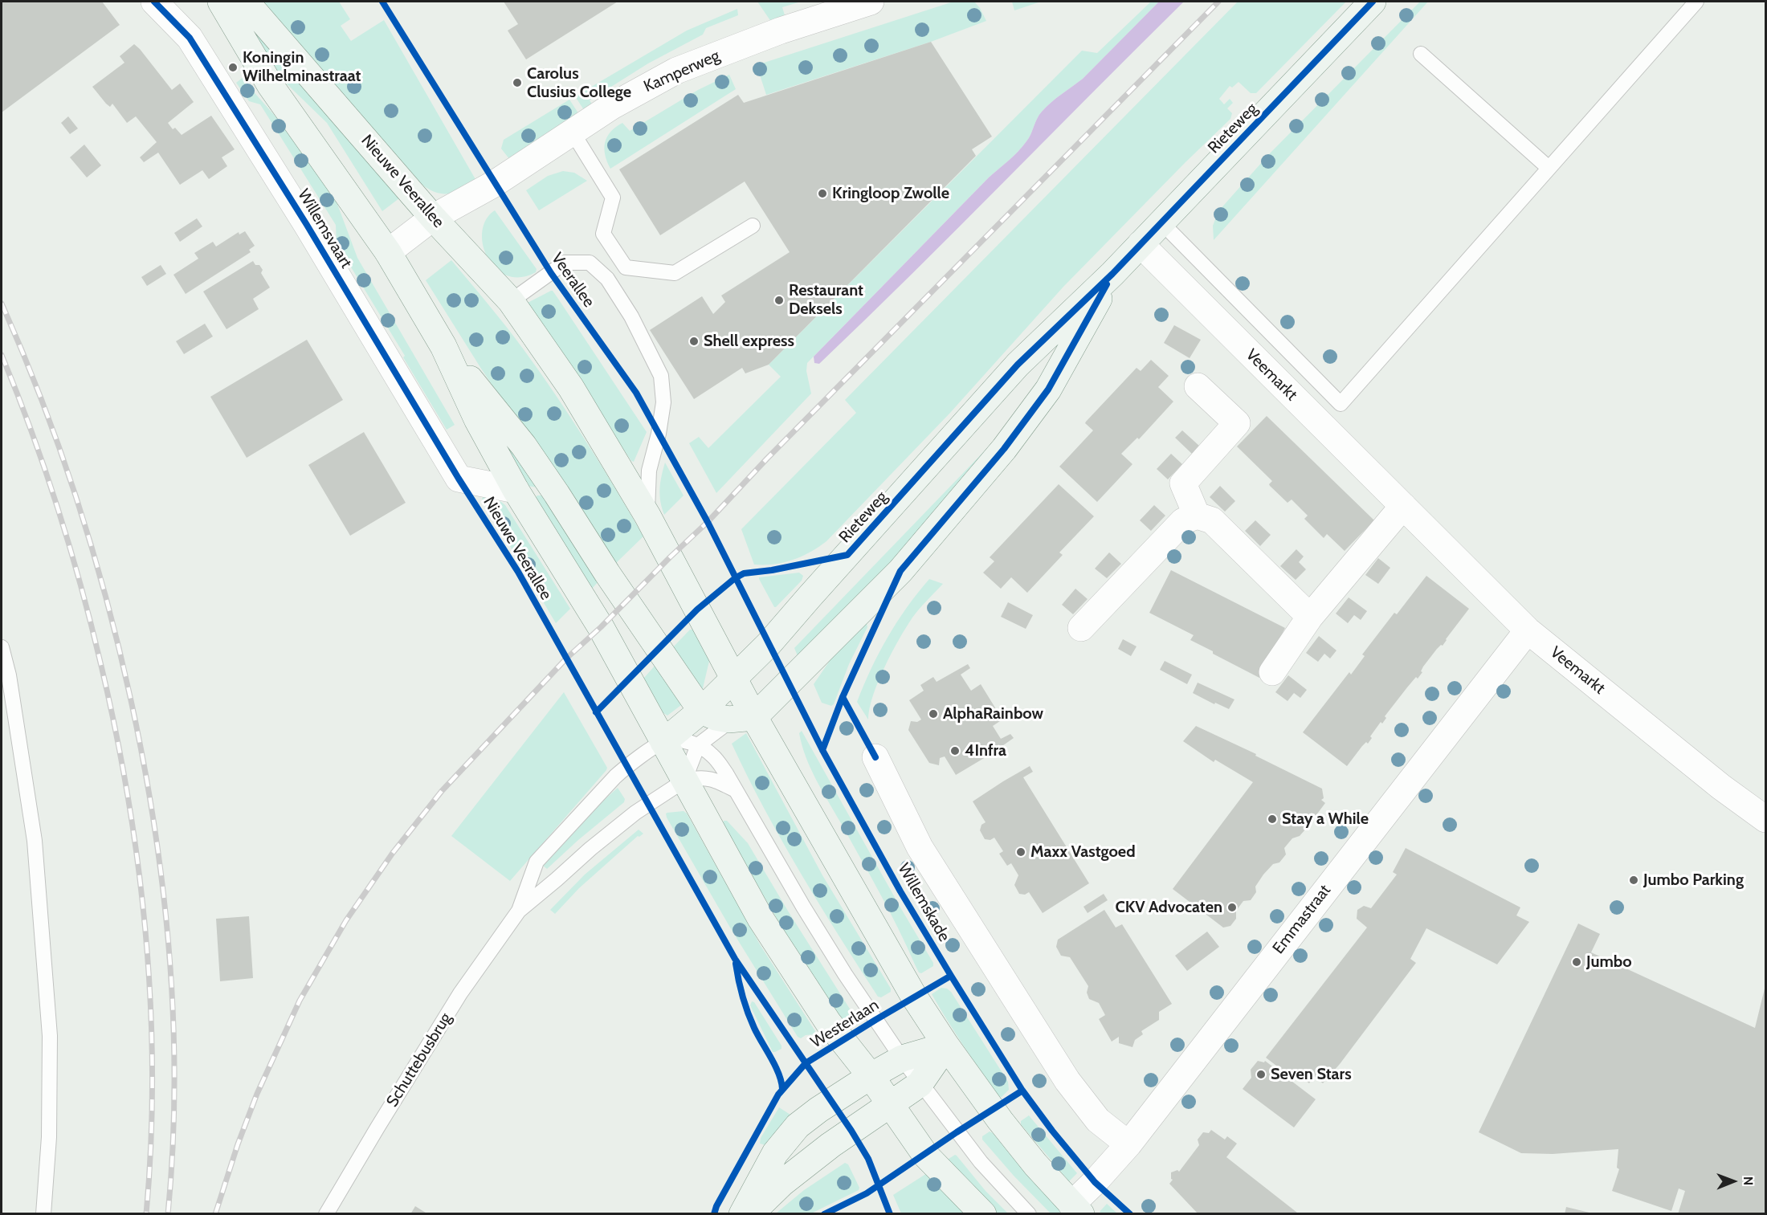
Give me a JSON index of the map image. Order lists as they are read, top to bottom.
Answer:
{
  "streets": {
    "main road": ["Rieteweg", "Nieuwe Veerallee"],
    "street": [
      "Kamperweg",
      "Willemsvaart",
      "Veemarkt",
      "Willemskade",
      "Emmastraat"
    ],
    "lane": ["Schuttebusbrug"],
    "cycle path": ["Veerallee", "Westerlaan"]
  },
  "crossings": [
    ["Kamperweg", "Nieuwe Veerallee"],
    ["Rieteweg", "Nieuwe Veerallee"],
    ["Rieteweg", "Veemarkt"],
    ["Rieteweg", "Schuttebusbrug"],
    ["Nieuwe Veerallee", "Willemsvaart"],
    ["Nieuwe Veerallee", "Schuttebusbrug"],
    ["Veemarkt", "Emmastraat"],
    ["Willemskade", "Emmastraat"]
  ],
  "places": [
    "Koningin Wilhelminastraat",
    "Carolus Clusius College",
    "Kringloop Zwolle",
    "Restaurant Deksels",
    "Shell express",
    "AlphaRainbow",
    "4Infra",
    "Stay a While",
    "Maxx Vastgoed",
    "Jumbo Parking",
    "CKV Advocaten",
    "Jumbo",
    "Seven Stars"
  ],
  "north": "right"
}
